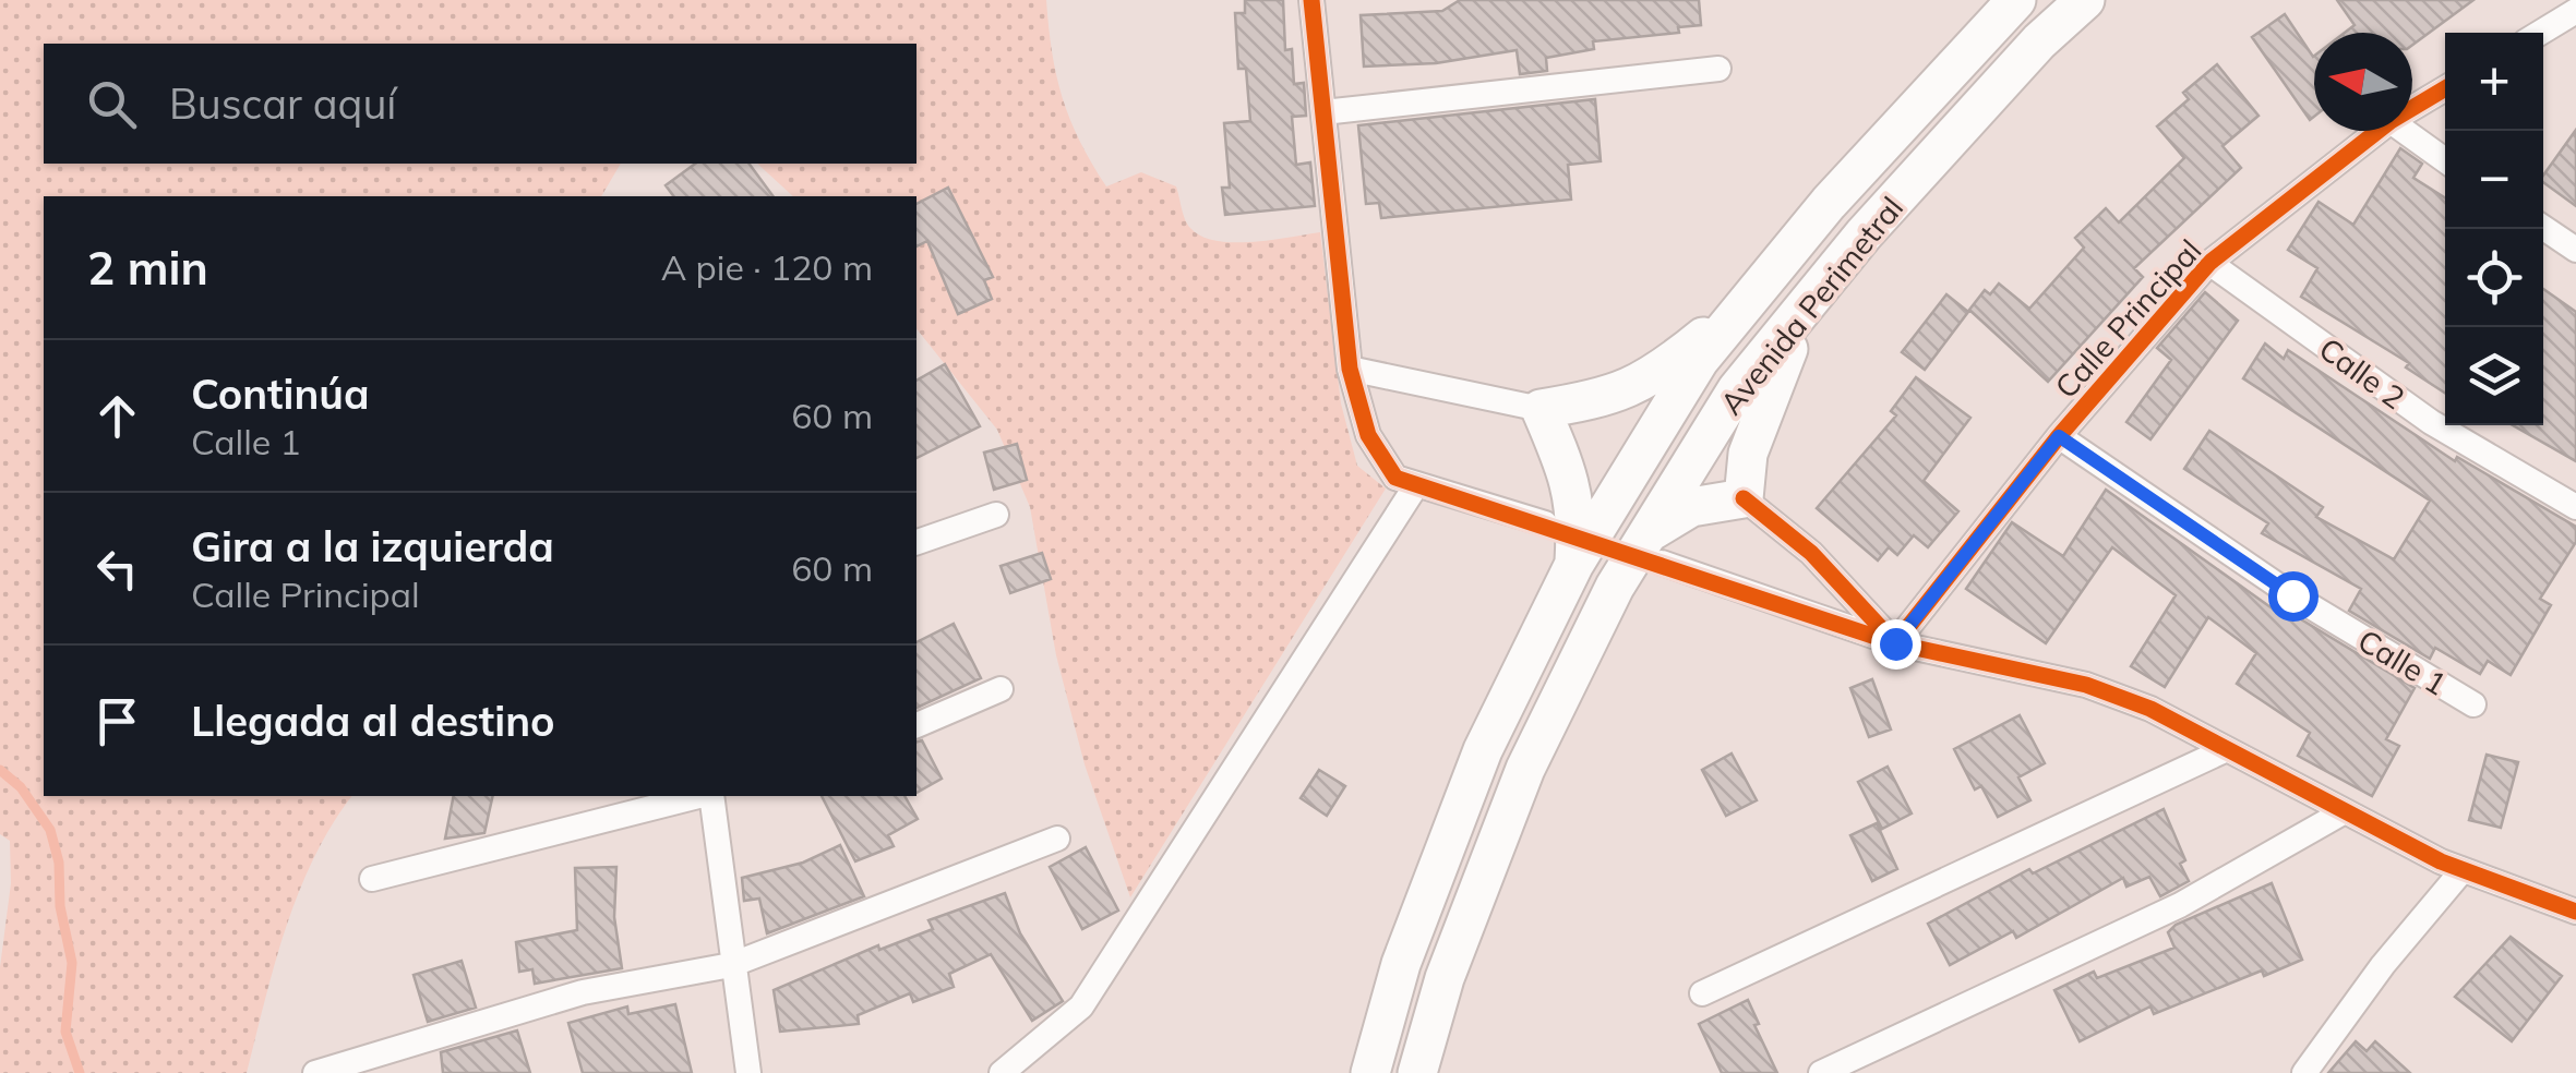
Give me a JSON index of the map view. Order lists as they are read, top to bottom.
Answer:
{
  "streets": {
    "main road": ["Avenida Perimetral"],
    "street": ["Calle Principal", "Calle 2", "Calle 1"]
  },
  "crossings": [
    ["Calle Principal", "Calle 2"],
    ["Calle Principal", "Calle 1"]
  ],
  "north": "left",
  "page": {
    "map_buttons": ["+", "−"],
    "search": "Buscar aquí",
    "heading": ["2 min", "A pie · 120 m"],
    "list": [
      ["Continúa", "Calle 1", "60 m"],
      ["Gira a la izquierda", "Calle Principal", "60 m"],
      "Llegada al destino"
    ]
  }
}
